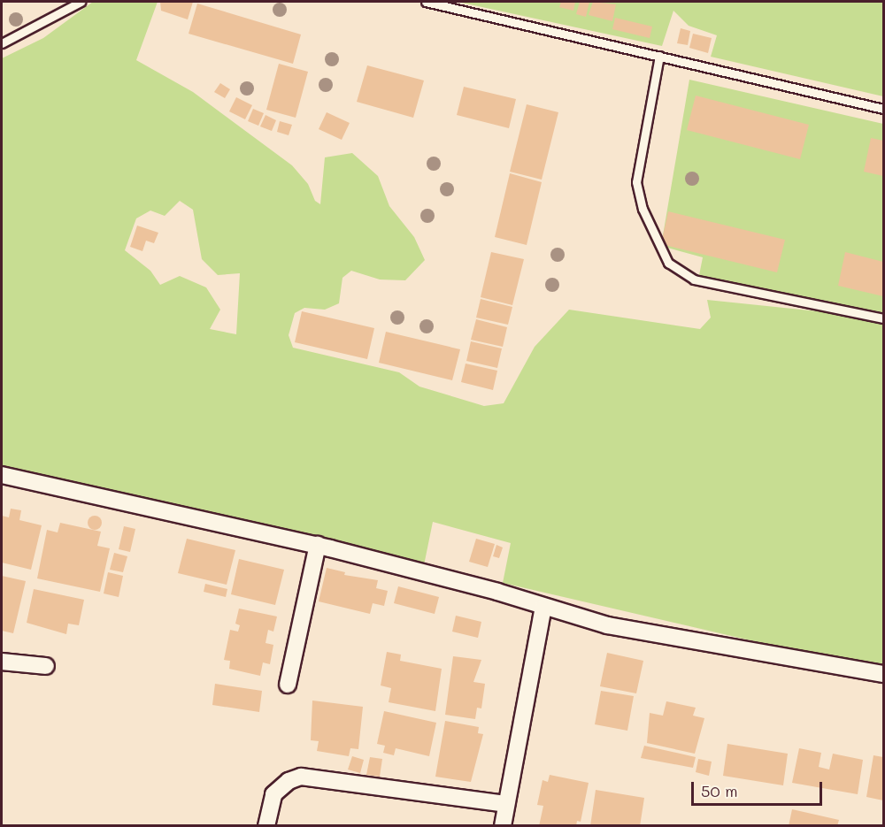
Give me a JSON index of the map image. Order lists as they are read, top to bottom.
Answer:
{
  "scale_bar": "50 m"
}
